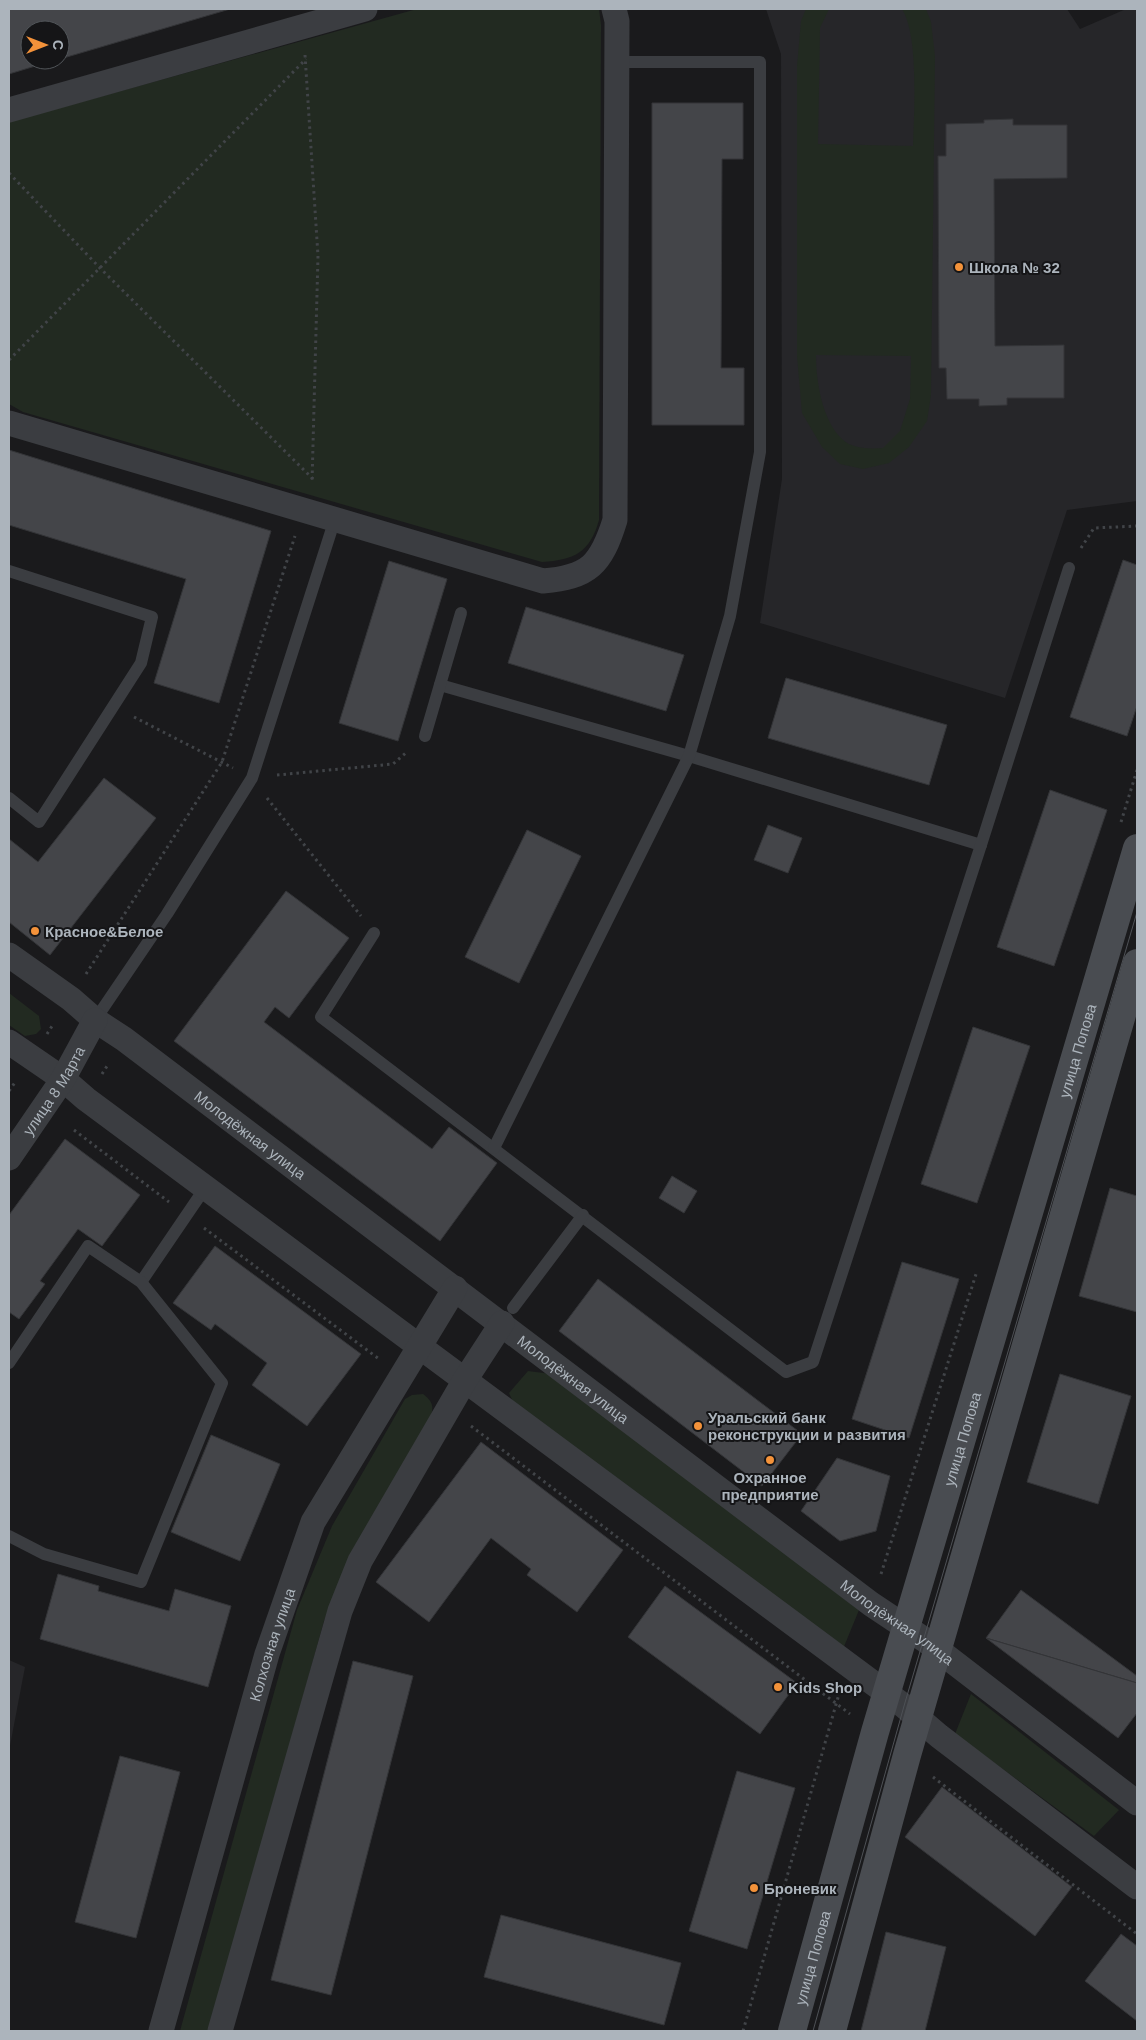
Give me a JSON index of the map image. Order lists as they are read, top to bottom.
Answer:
{
  "streets": {
    "street": [
      "улица Попова",
      "улица 8 Марта",
      "Молодёжная улица",
      "Колхозная улица"
    ]
  },
  "crossings": [
    ["улица Попова", "Молодёжная улица"],
    ["улица 8 Марта", "Молодёжная улица"],
    ["Молодёжная улица", "Колхозная улица"]
  ],
  "places": [
    "Школа № 32",
    "Красное&Белое",
    "Уральский банк реконструкции и развития",
    "Охранное предприятие",
    "Kids Shop",
    "Броневик"
  ],
  "north": "right"
}
